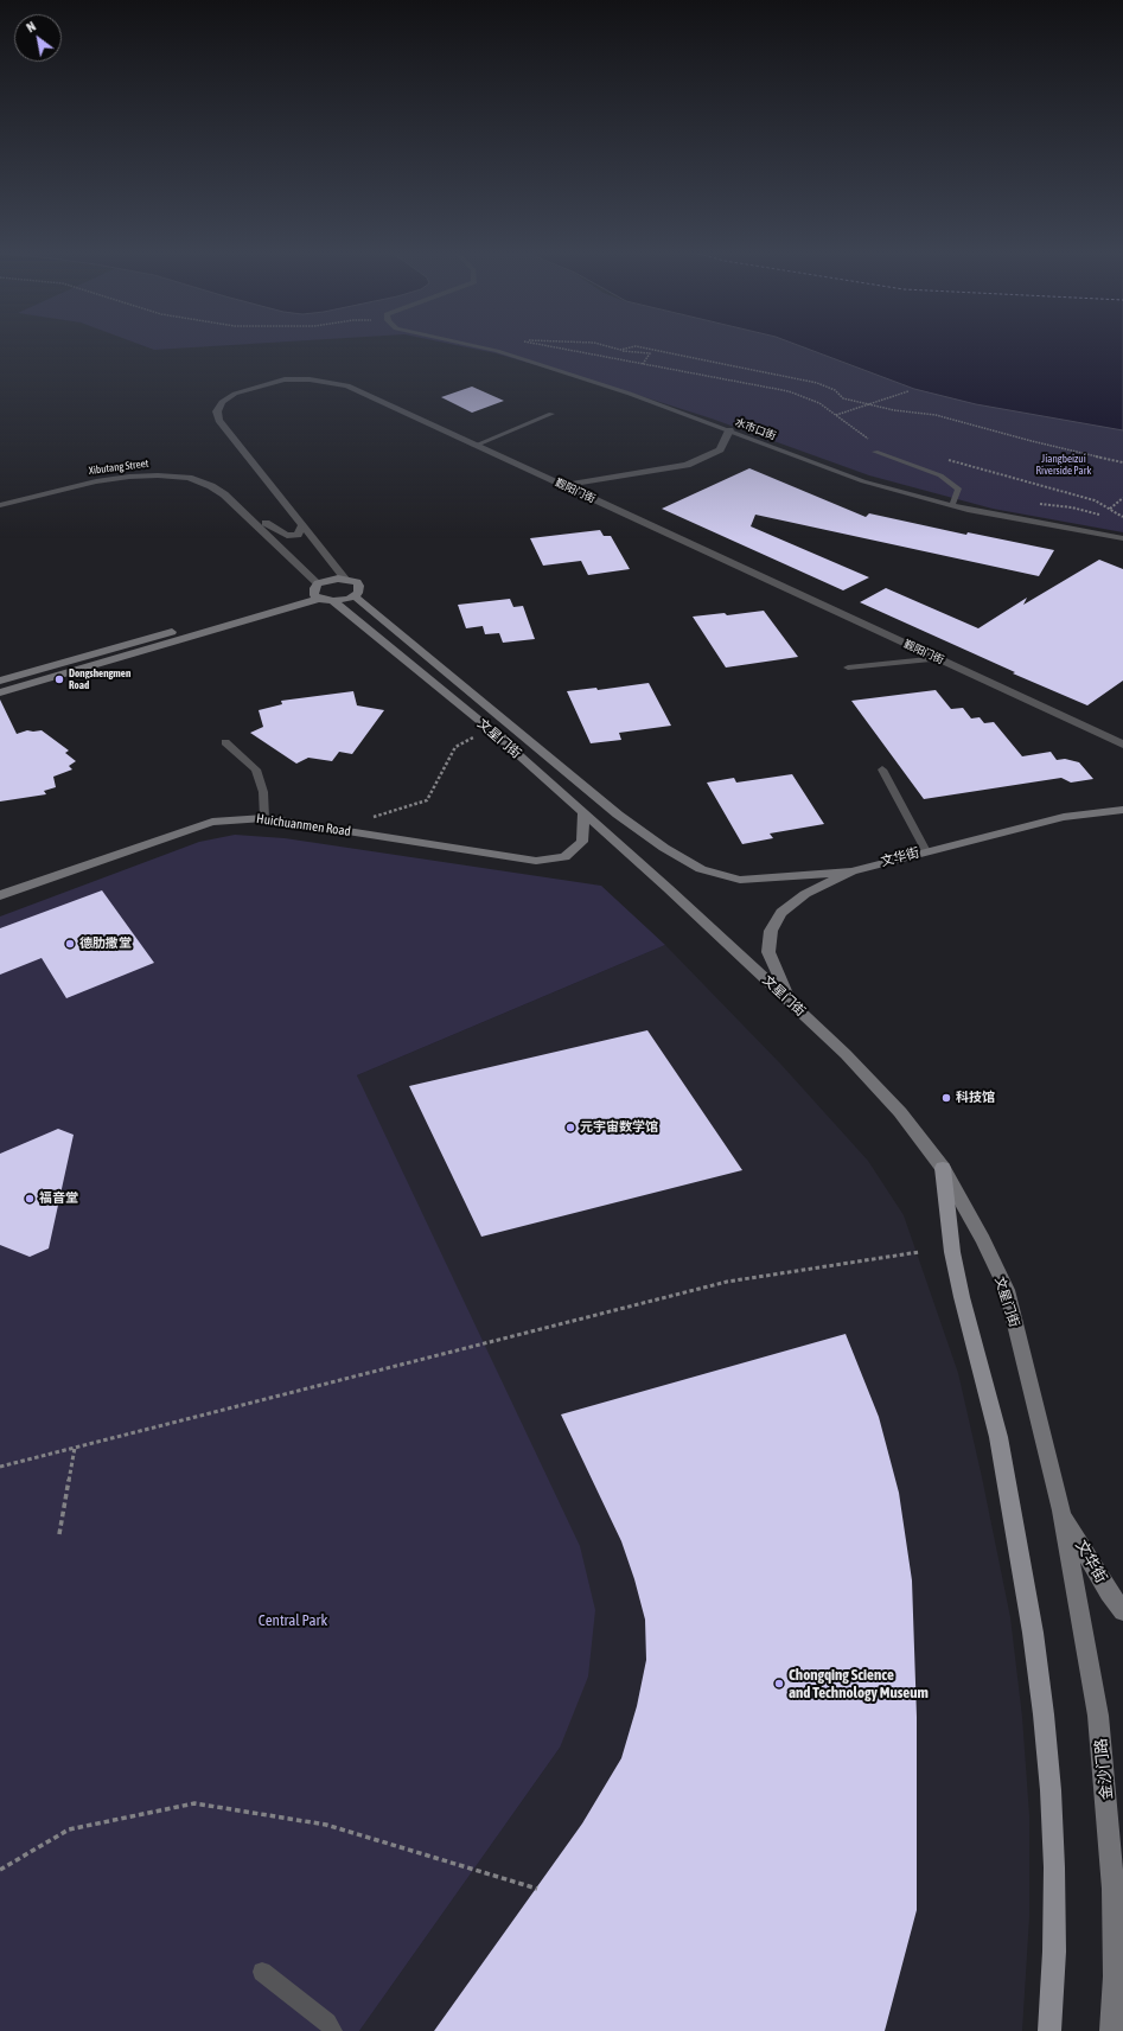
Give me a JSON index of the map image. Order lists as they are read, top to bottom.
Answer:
{
  "streets": {
    "street": [
      "Xibutang Street",
      "觐阳门街",
      "文星门街",
      "Huichuanmen Road",
      "文华街",
      "金沙门路"
    ],
    "lane": ["水市口街"]
  },
  "crossings": [
    ["Xibutang Street", "文星门街"],
    ["文星门街", "Huichuanmen Road"],
    ["文星门街", "文华街"],
    ["文星门街", "金沙门路"],
    ["文华街", "金沙门路"]
  ],
  "parks": ["Jiangbeizui Riverside Park", "Central Park"],
  "places": [
    "Dongshengmen Road",
    "德肋撒堂",
    "科技馆",
    "元宇宙数学馆",
    "福音堂",
    "Chongqing Science and Technology Museum"
  ],
  "north": "top left"
}
